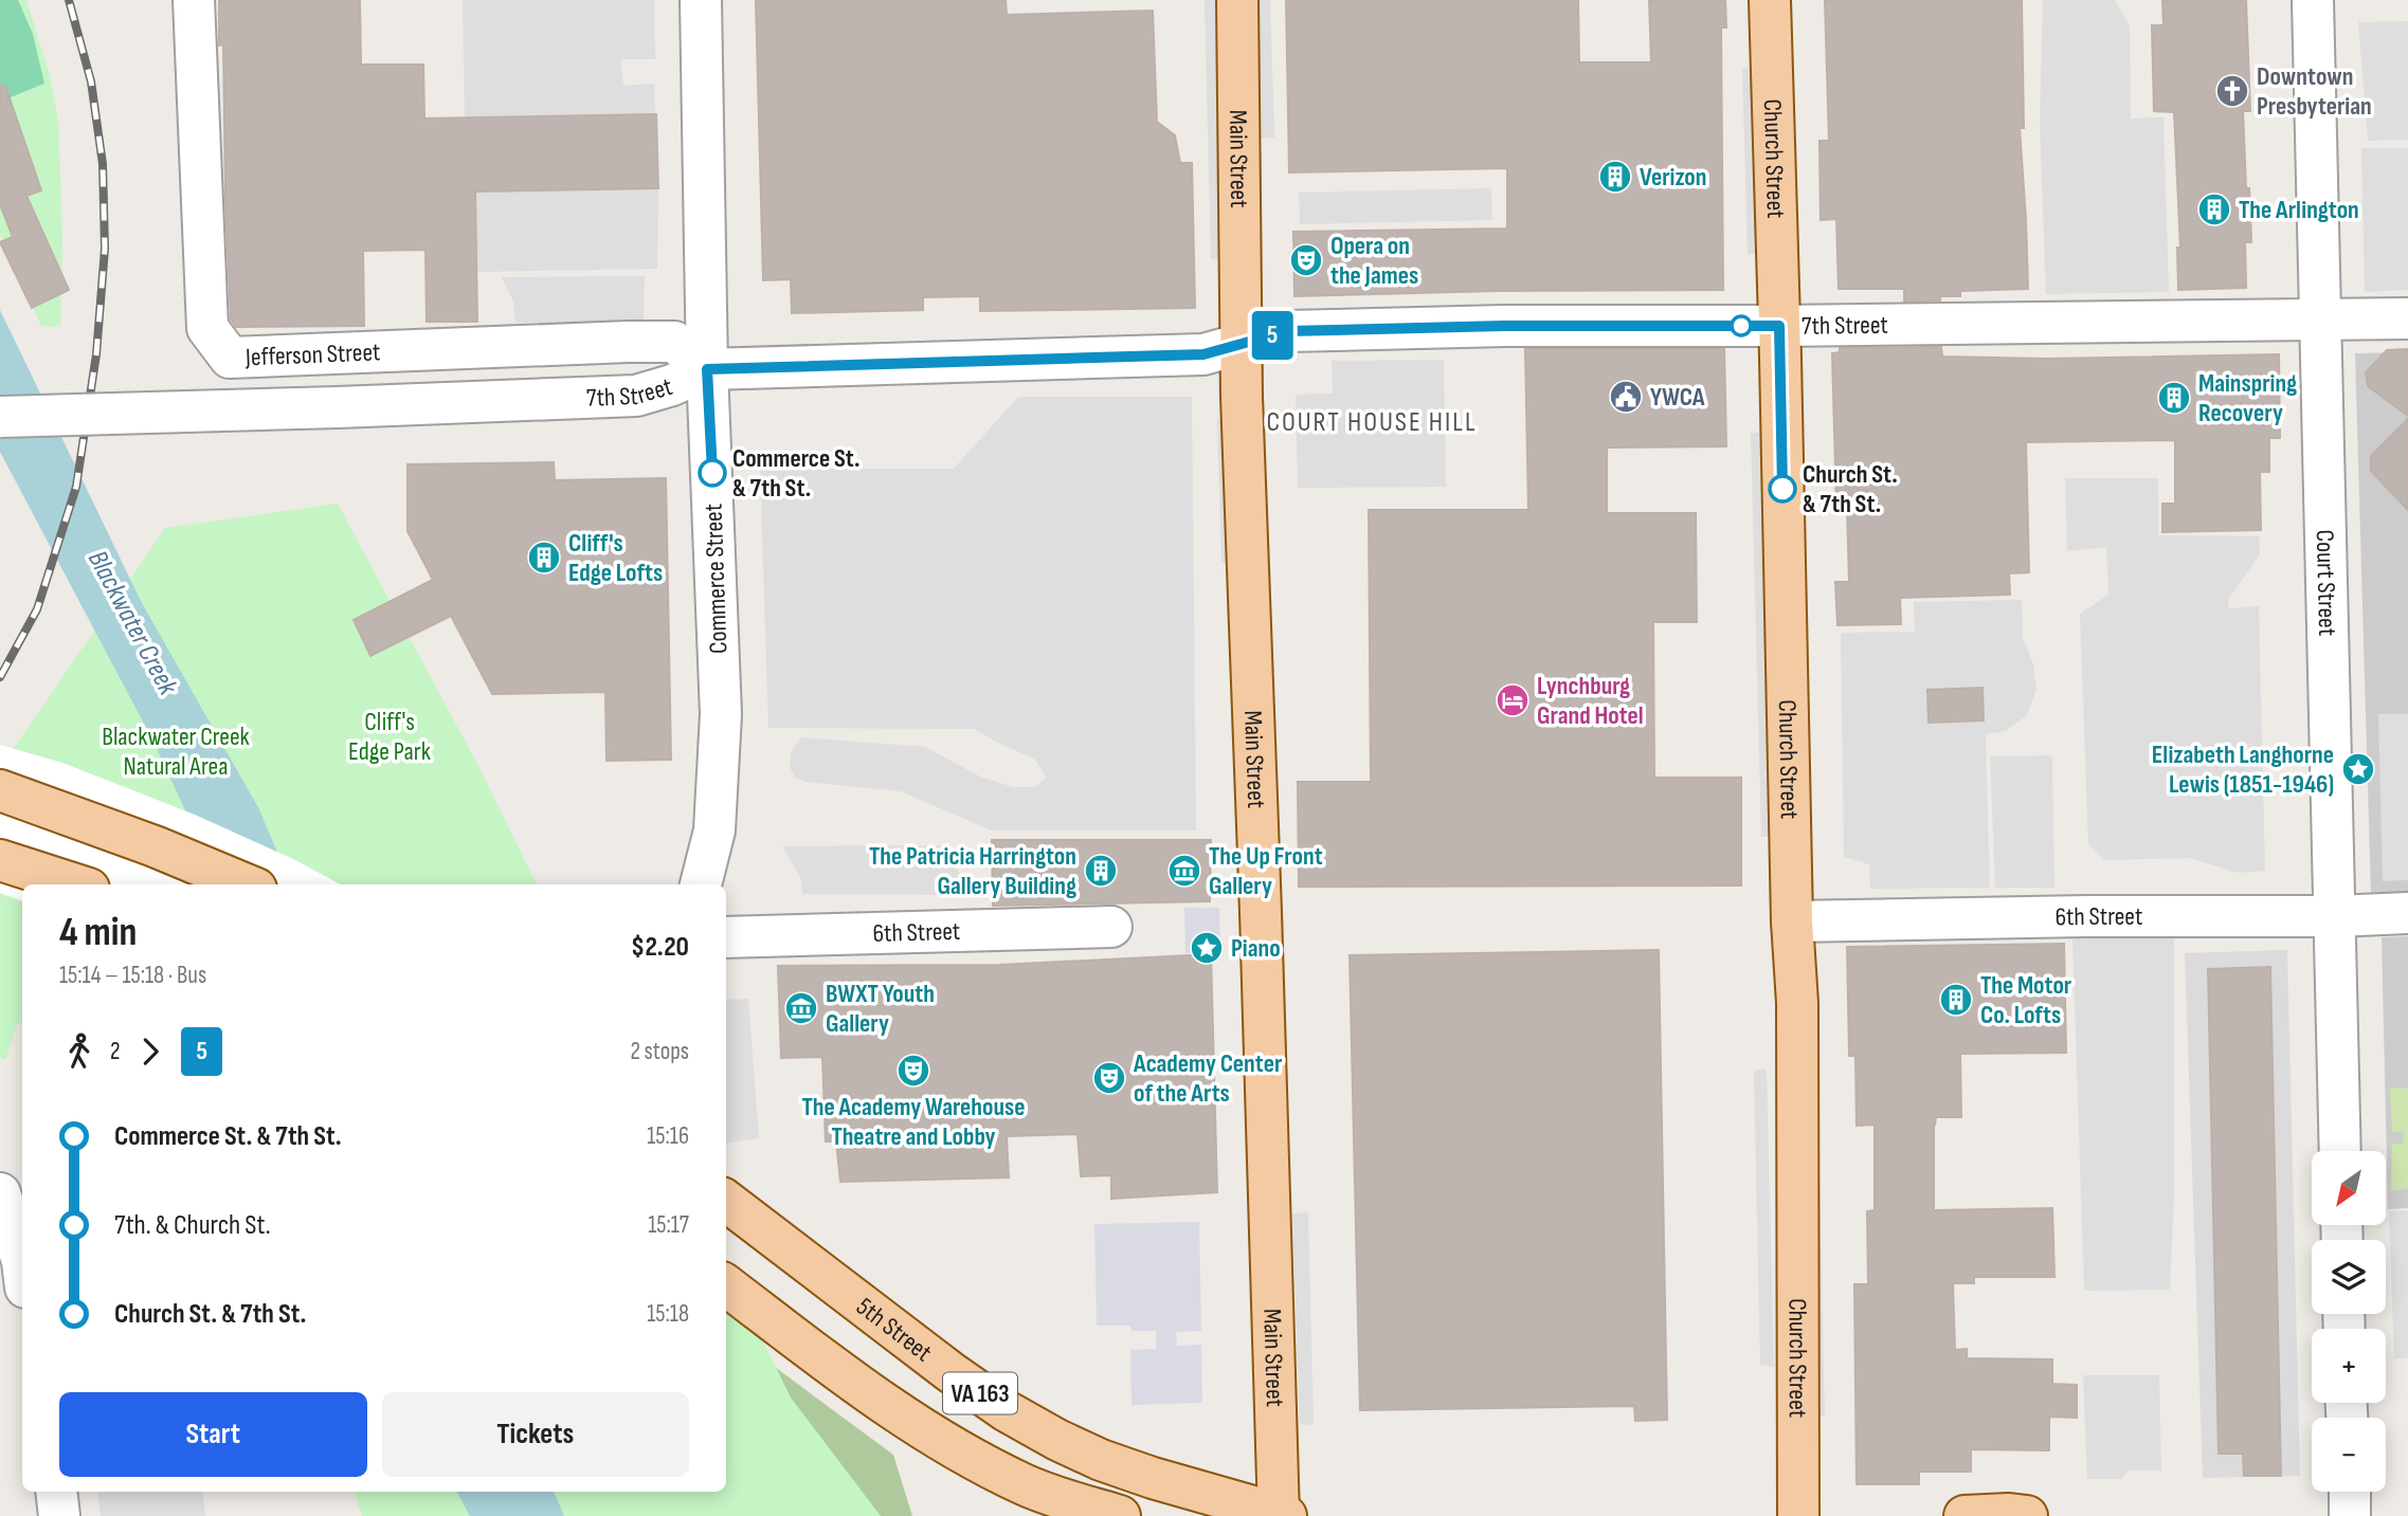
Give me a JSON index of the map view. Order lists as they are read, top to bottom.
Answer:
{
  "streets": {
    "main road": [
      "Main Street",
      "Church Street",
      "5th Street",
      "VA 163"
    ],
    "street": [
      "7th Street",
      "Jefferson Street",
      "Commerce Street",
      "Court Street",
      "6th Street"
    ]
  },
  "crossings": [
    ["Main Street", "7th Street"],
    ["Main Street", "5th Street"],
    ["Church Street", "7th Street"],
    ["Church Street", "6th Street"],
    ["7th Street", "Jefferson Street"],
    ["7th Street", "Commerce Street"],
    ["7th Street", "Court Street"],
    ["Jefferson Street", "Commerce Street"],
    ["Court Street", "6th Street"]
  ],
  "districts": ["COURT HOUSE HILL"],
  "water": ["Blackwater Creek"],
  "parks": ["Cliff's Edge Park", "Blackwater Creek Natural Area"],
  "places": {
    "church": ["Downtown Presbyterian"],
    "building": [
      "Verizon",
      "The Arlington",
      "Mainspring Recovery",
      "Cliff's Edge Lofts",
      "The Patricia Harrington Gallery Building",
      "The Motor Co. Lofts"
    ],
    "theatre": ["Opera on the James", "The Academy Warehouse Theatre and Lobby", "Academy Center of the Arts"],
    "public building": ["YWCA"],
    "other": ["Commerce St. & 7th St.", "Church St. & 7th St."],
    "hotel": ["Lynchburg Grand Hotel"],
    "place": ["Elizabeth Langhorne Lewis (1851-1946)", "Piano"],
    "museum": ["The Up Front Gallery", "BWXT Youth Gallery"]
  },
  "lines": ["bus line 5"],
  "north": "bottom left",
  "page": {
    "on_map": "5",
    "heading": ["4 min", "15:14 – 15:18 · Bus", "$2.20"],
    "legs": ["2", "5", "2 stops"],
    "list": [
      {
        "name": "Commerce St. & 7th St.",
        "value": "15:16"
      },
      {
        "name": "7th. & Church St.",
        "value": "15:17"
      },
      {
        "name": "Church St. & 7th St.",
        "value": "15:18"
      }
    ],
    "map_buttons": ["+", "−"],
    "buttons": ["Start", "Tickets"]
  }
}
